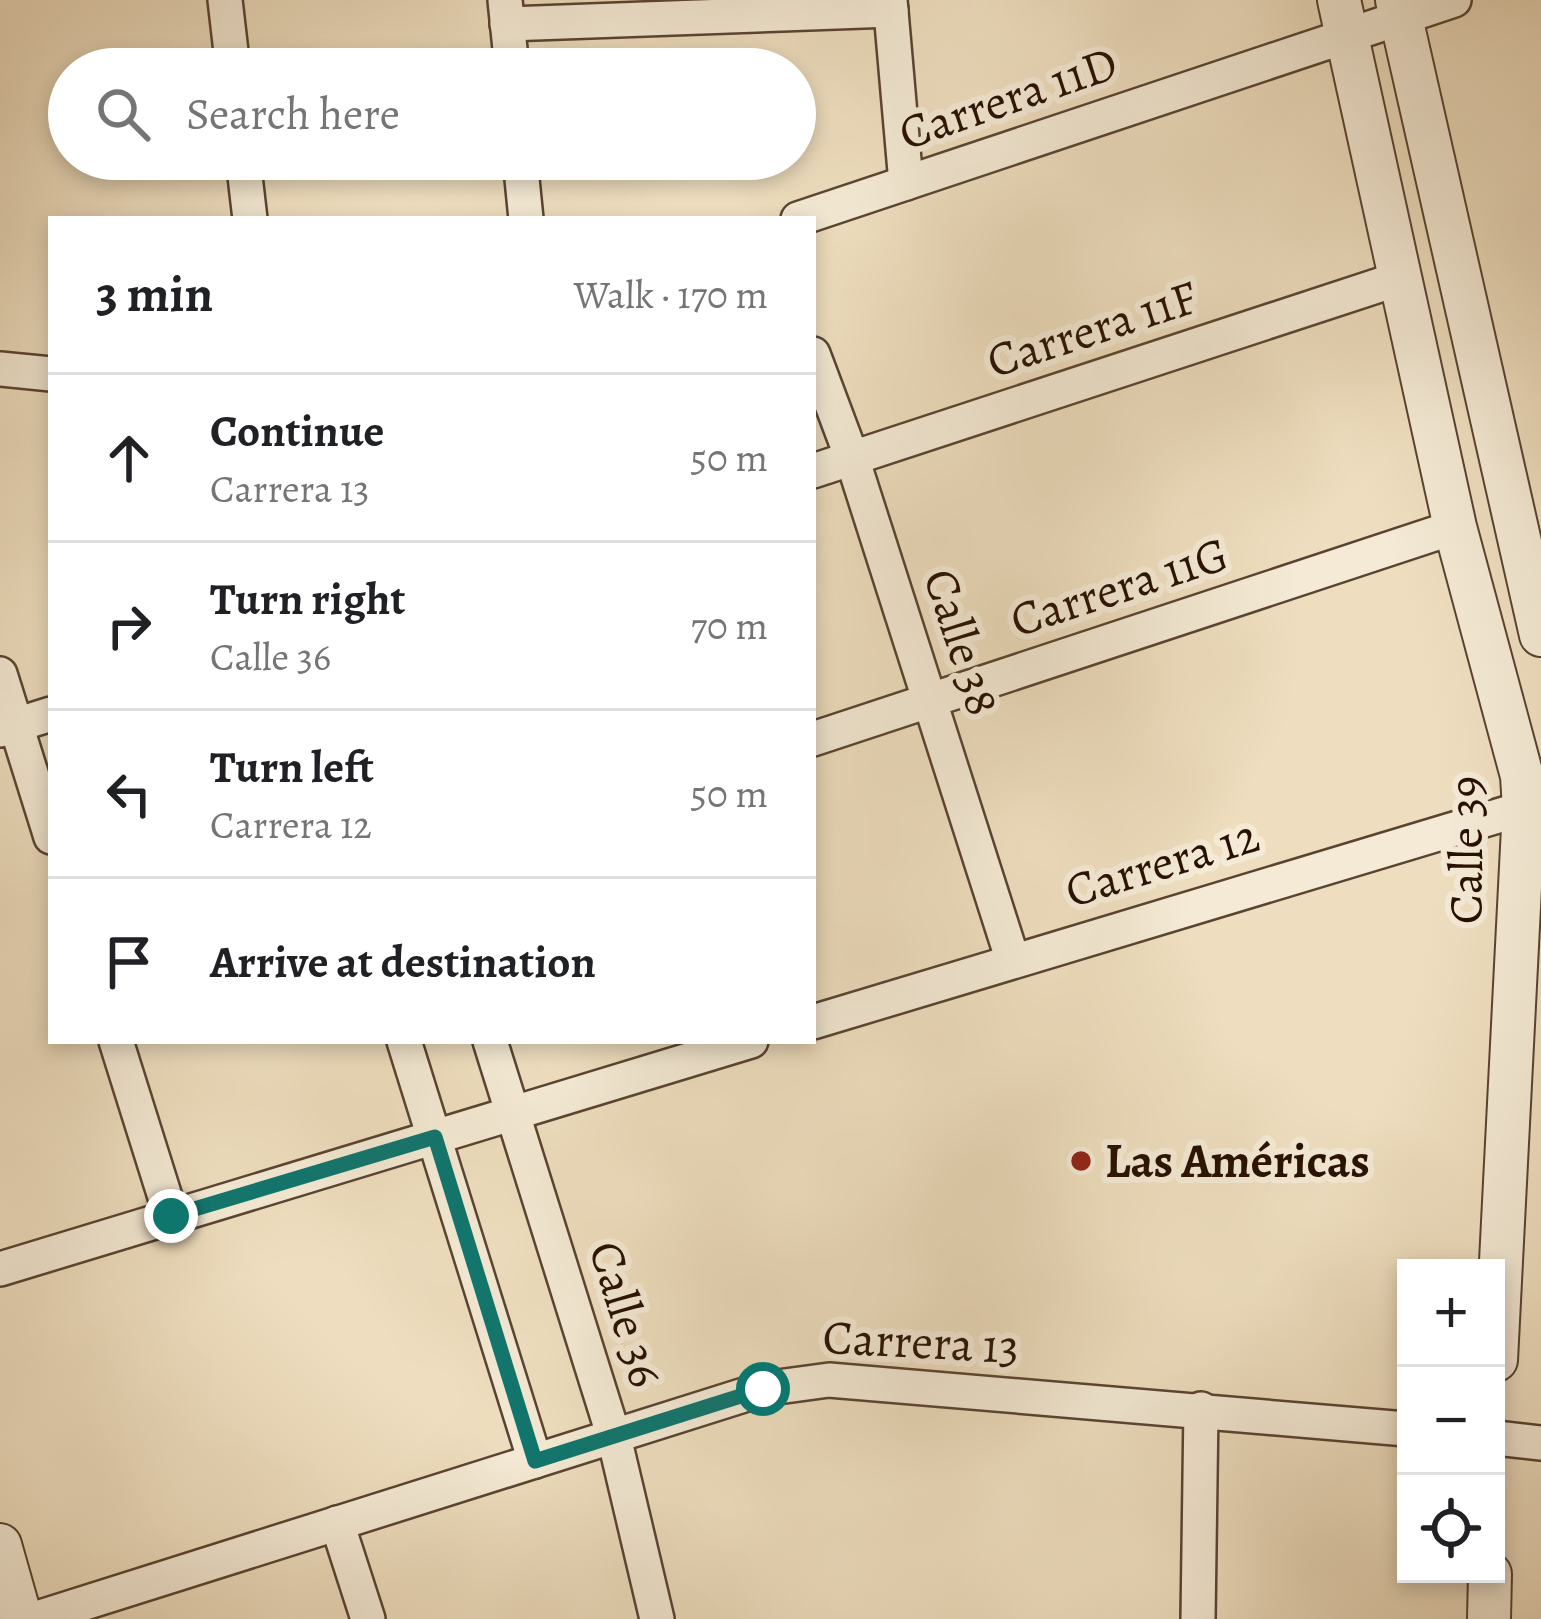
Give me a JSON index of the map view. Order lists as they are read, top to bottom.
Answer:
{
  "streets": {
    "street": [
      "Carrera 11D",
      "Carrera 11F",
      "Carrera 11G",
      "Calle 38",
      "Calle 39",
      "Carrera 12",
      "Calle 36",
      "Carrera 13"
    ]
  },
  "crossings": [
    ["Carrera 11D", "Calle 39"],
    ["Carrera 11F", "Calle 38"],
    ["Carrera 11F", "Calle 39"],
    ["Carrera 11G", "Calle 38"],
    ["Carrera 11G", "Calle 39"],
    ["Calle 38", "Carrera 12"],
    ["Calle 39", "Carrera 12"],
    ["Calle 36", "Carrera 13"]
  ],
  "places": ["Las Américas"],
  "page": {
    "search": "Search here",
    "heading": ["3 min", "Walk · 170 m"],
    "list": [
      ["Continue", "Carrera 13", "50 m"],
      ["Turn right", "Calle 36", "70 m"],
      ["Turn left", "Carrera 12", "50 m"],
      "Arrive at destination"
    ],
    "map_buttons": ["+", "−"]
  }
}
